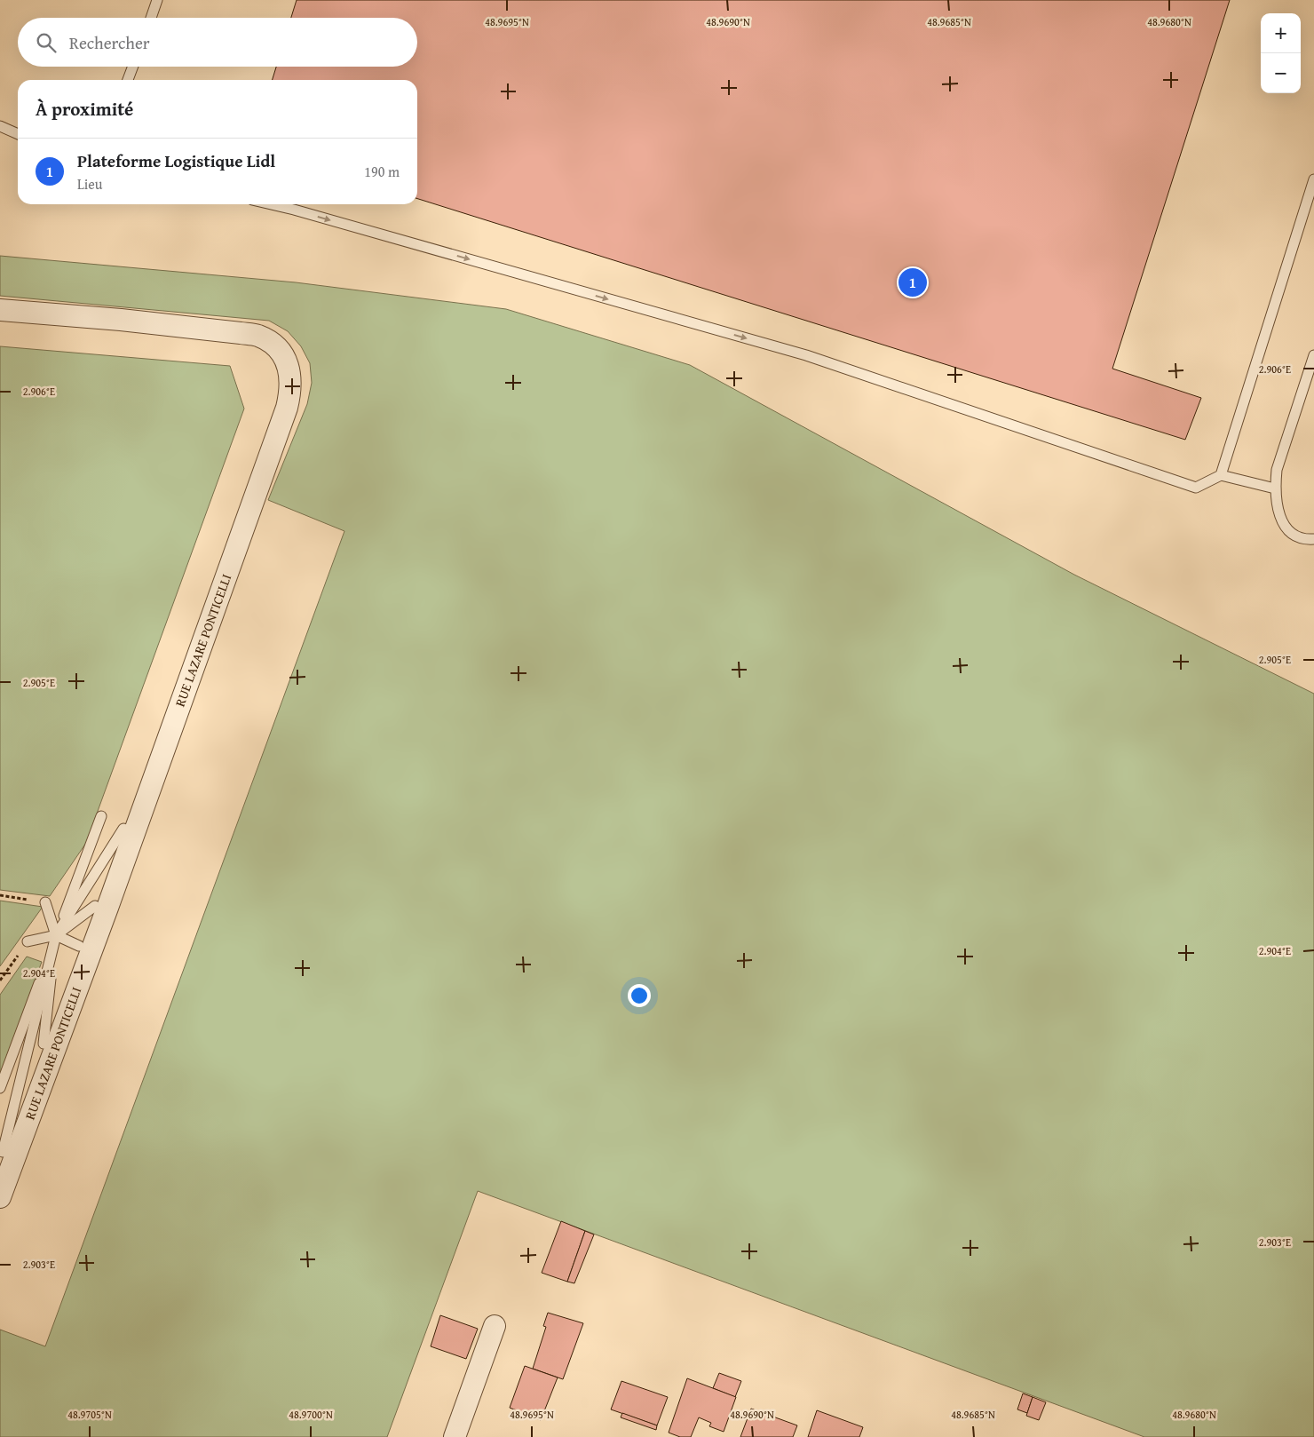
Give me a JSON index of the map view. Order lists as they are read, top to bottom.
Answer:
{
  "streets": {
    "street": ["RUE LAZARE PONTICELLI"]
  },
  "page": {
    "map_buttons": ["+", "−"],
    "search": "Rechercher",
    "heading": "À proximité",
    "list": [
      {
        "mark": "1",
        "name": "Plateforme Logistique Lidl",
        "note": "Lieu",
        "value": "190 m"
      }
    ],
    "pins": "1"
  },
  "coordinates": [
    "48.9695°N",
    "48.9690°N",
    "48.9685°N",
    "48.9680°N",
    "2.906°E",
    "2.905°E",
    "2.904°E",
    "2.903°E",
    "48.9705°N",
    "48.9700°N"
  ]
}
